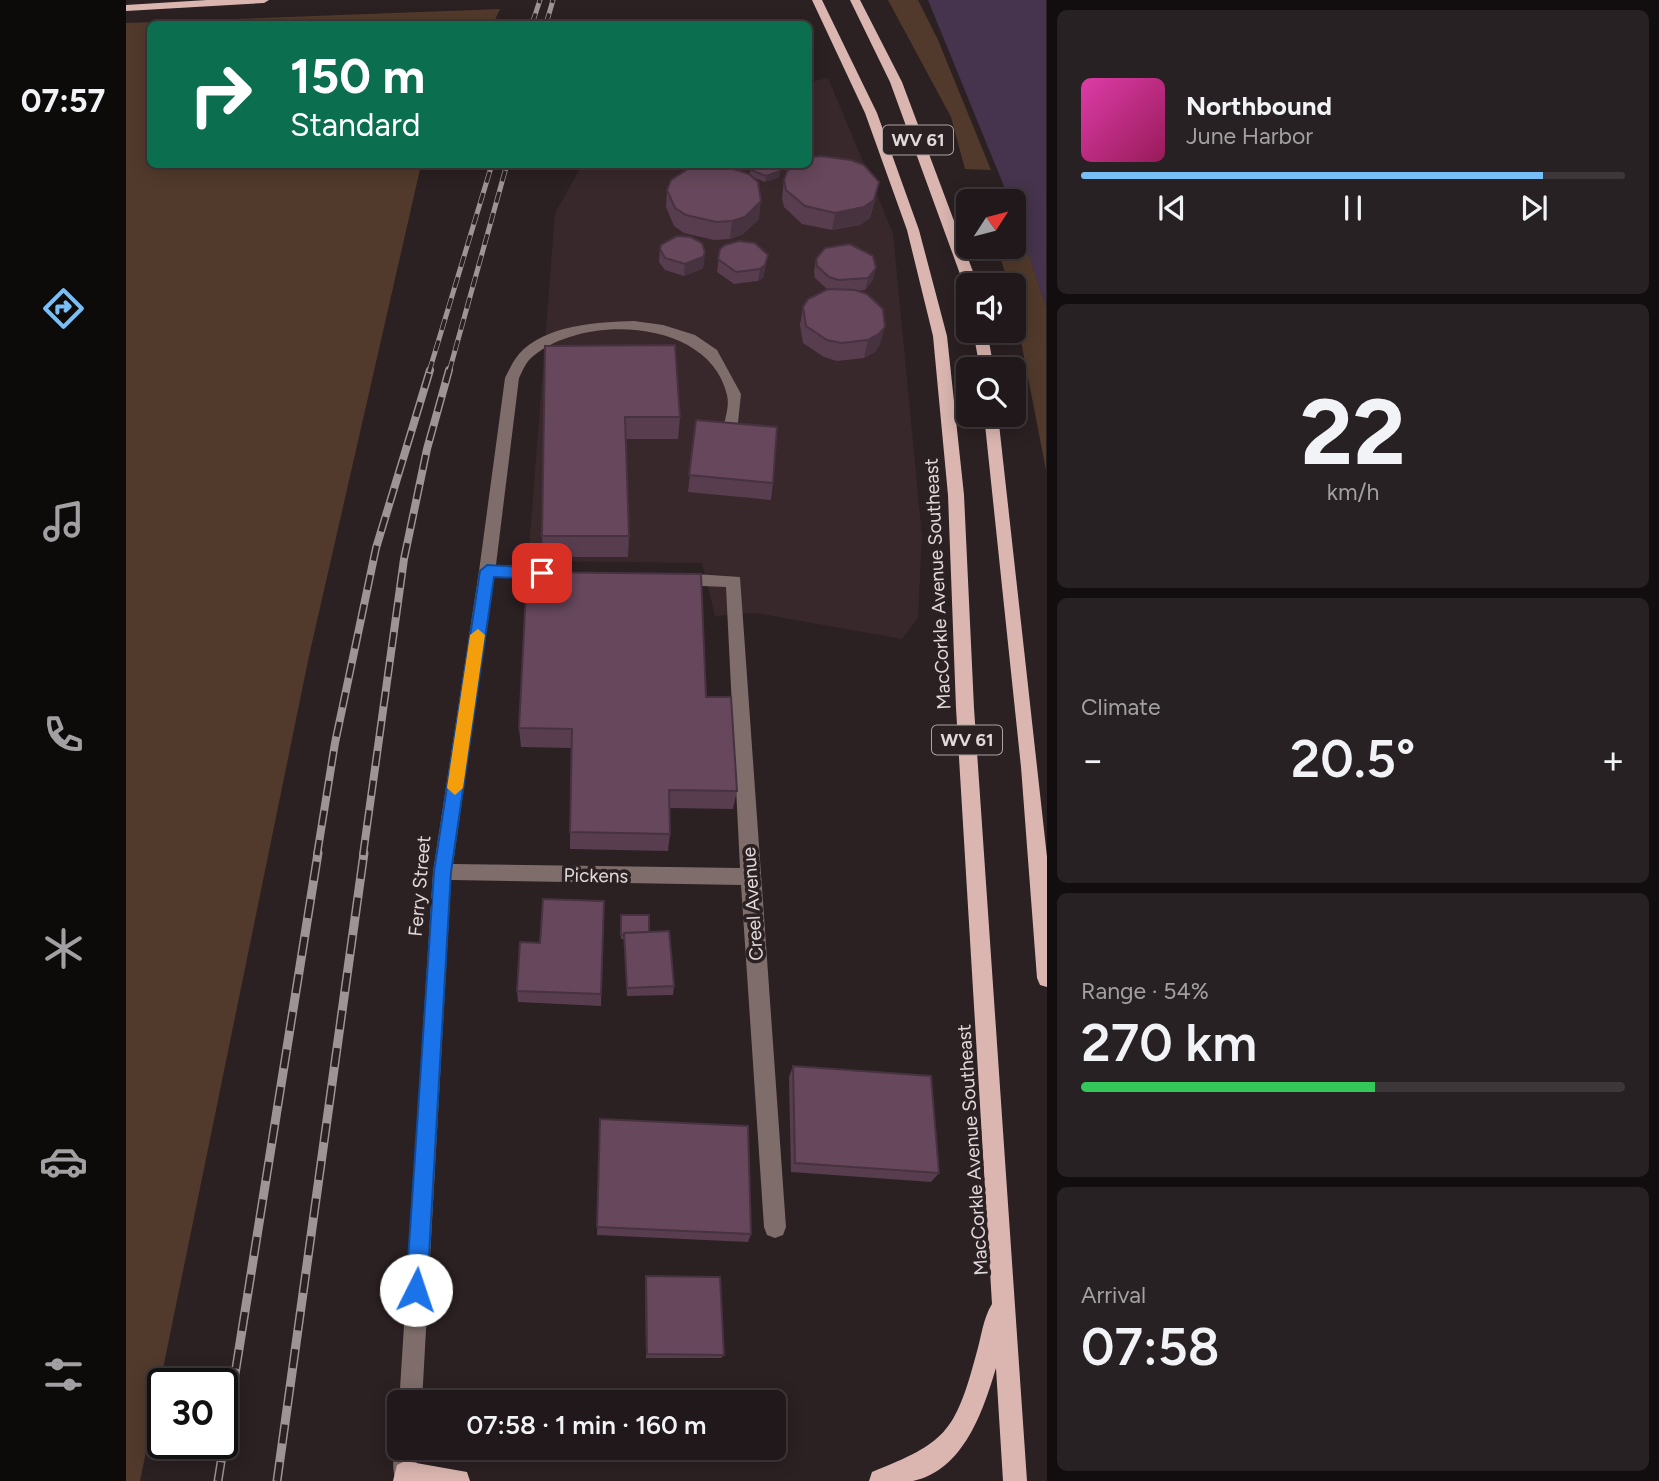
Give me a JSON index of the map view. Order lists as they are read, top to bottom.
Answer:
{
  "streets": {
    "main road": ["WV 61", "MacCorkle Avenue Southeast"],
    "street": ["Pickens", "Ferry Street", "Creel Avenue"]
  },
  "crossings": [
    ["Pickens", "Ferry Street"],
    ["Pickens", "Creel Avenue"]
  ],
  "north": "top right",
  "page": {
    "tabs": "07:57",
    "turn": ["150 m", "Standard"],
    "song": ["Northbound", "June Harbor"],
    "tile": [
      ["22", "km/h"],
      "Climate",
      ["Range · 54%", "270 km"],
      ["Arrival", "07:58"]
    ],
    "heat": ["−", "20.5°", "+"],
    "limit": "30",
    "trip": "07:58 · 1 min · 160 m"
  }
}
